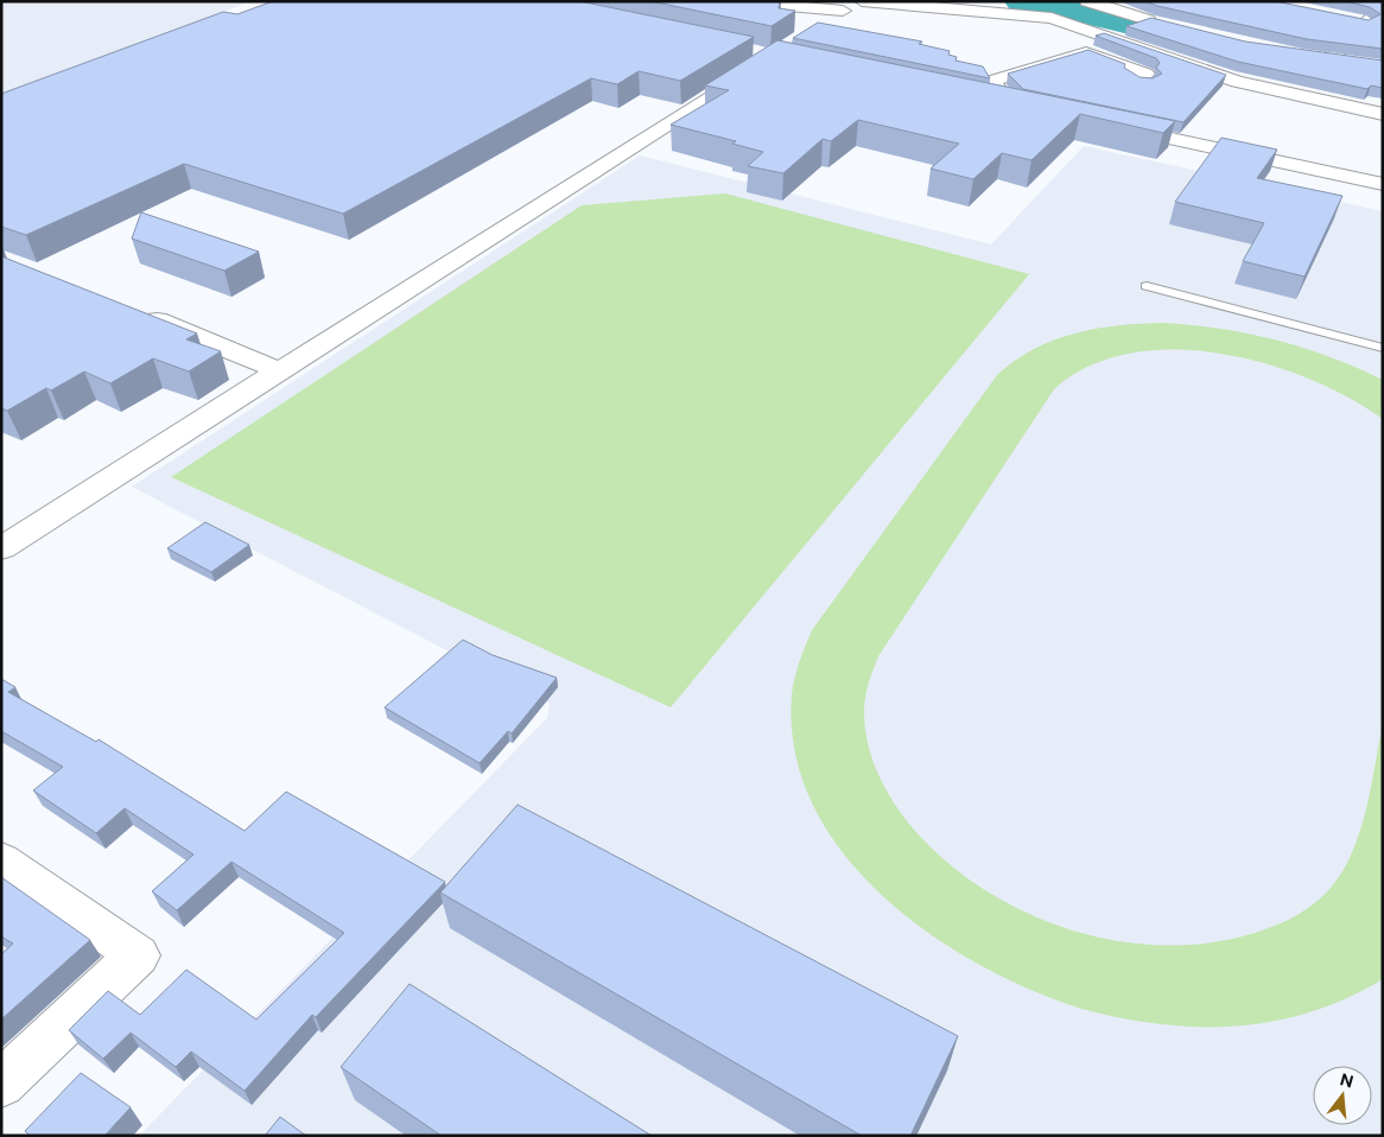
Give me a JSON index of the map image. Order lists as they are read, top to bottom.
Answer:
{
  "north": "top"
}
